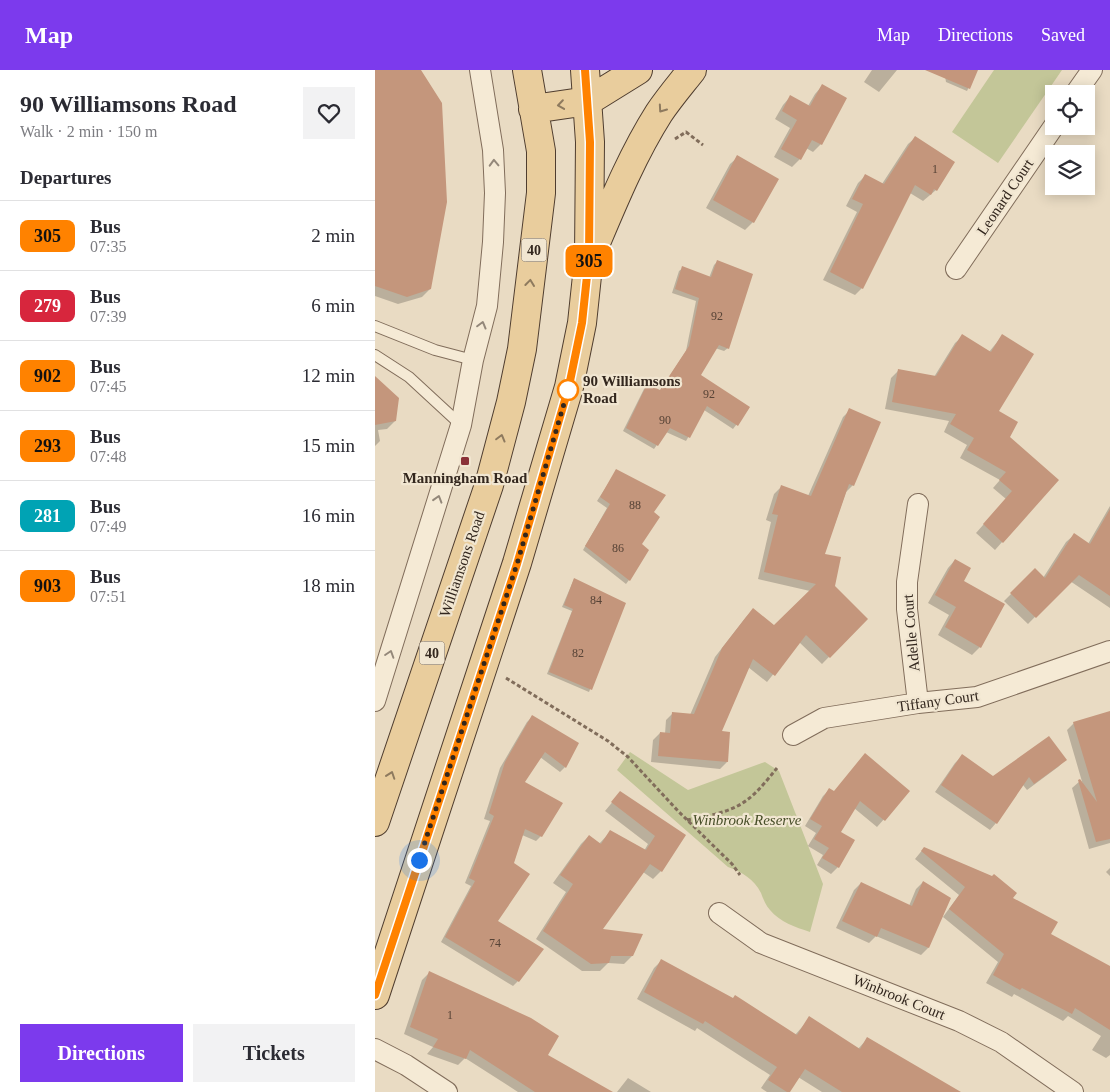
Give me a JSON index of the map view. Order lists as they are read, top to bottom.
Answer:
{
  "streets": {
    "main road": ["40", "Williamsons Road"],
    "street": [
      "Leonard Court",
      "Adelle Court",
      "Tiffany Court",
      "Winbrook Court"
    ]
  },
  "crossings": [
    ["40", "Williamsons Road"],
    ["Adelle Court", "Tiffany Court"]
  ],
  "parks": ["Winbrook Reserve"],
  "places": {
    "other": ["90 Williamsons Road"],
    "transit": ["Manningham Road"]
  },
  "lines": ["bus line 305"],
  "house_numbers": [
    "1",
    "92",
    "92",
    "90",
    "88",
    "86",
    "84",
    "82",
    "74",
    "1"
  ],
  "page": {
    "header": "Map",
    "nav": ["Map", "Directions", "Saved"],
    "heading": [
      ["90 Williamsons Road", "Walk · 2 min · 150 m"],
      "Departures"
    ],
    "on_map": "305",
    "list": [
      {
        "mark": "305",
        "name": "Bus",
        "note": "07:35",
        "value": "2 min"
      },
      {
        "mark": "279",
        "name": "Bus",
        "note": "07:39",
        "value": "6 min"
      },
      {
        "mark": "902",
        "name": "Bus",
        "note": "07:45",
        "value": "12 min"
      },
      {
        "mark": "293",
        "name": "Bus",
        "note": "07:48",
        "value": "15 min"
      },
      {
        "mark": "281",
        "name": "Bus",
        "note": "07:49",
        "value": "16 min"
      },
      {
        "mark": "903",
        "name": "Bus",
        "note": "07:51",
        "value": "18 min"
      }
    ],
    "buttons": ["Directions", "Tickets"]
  }
}
